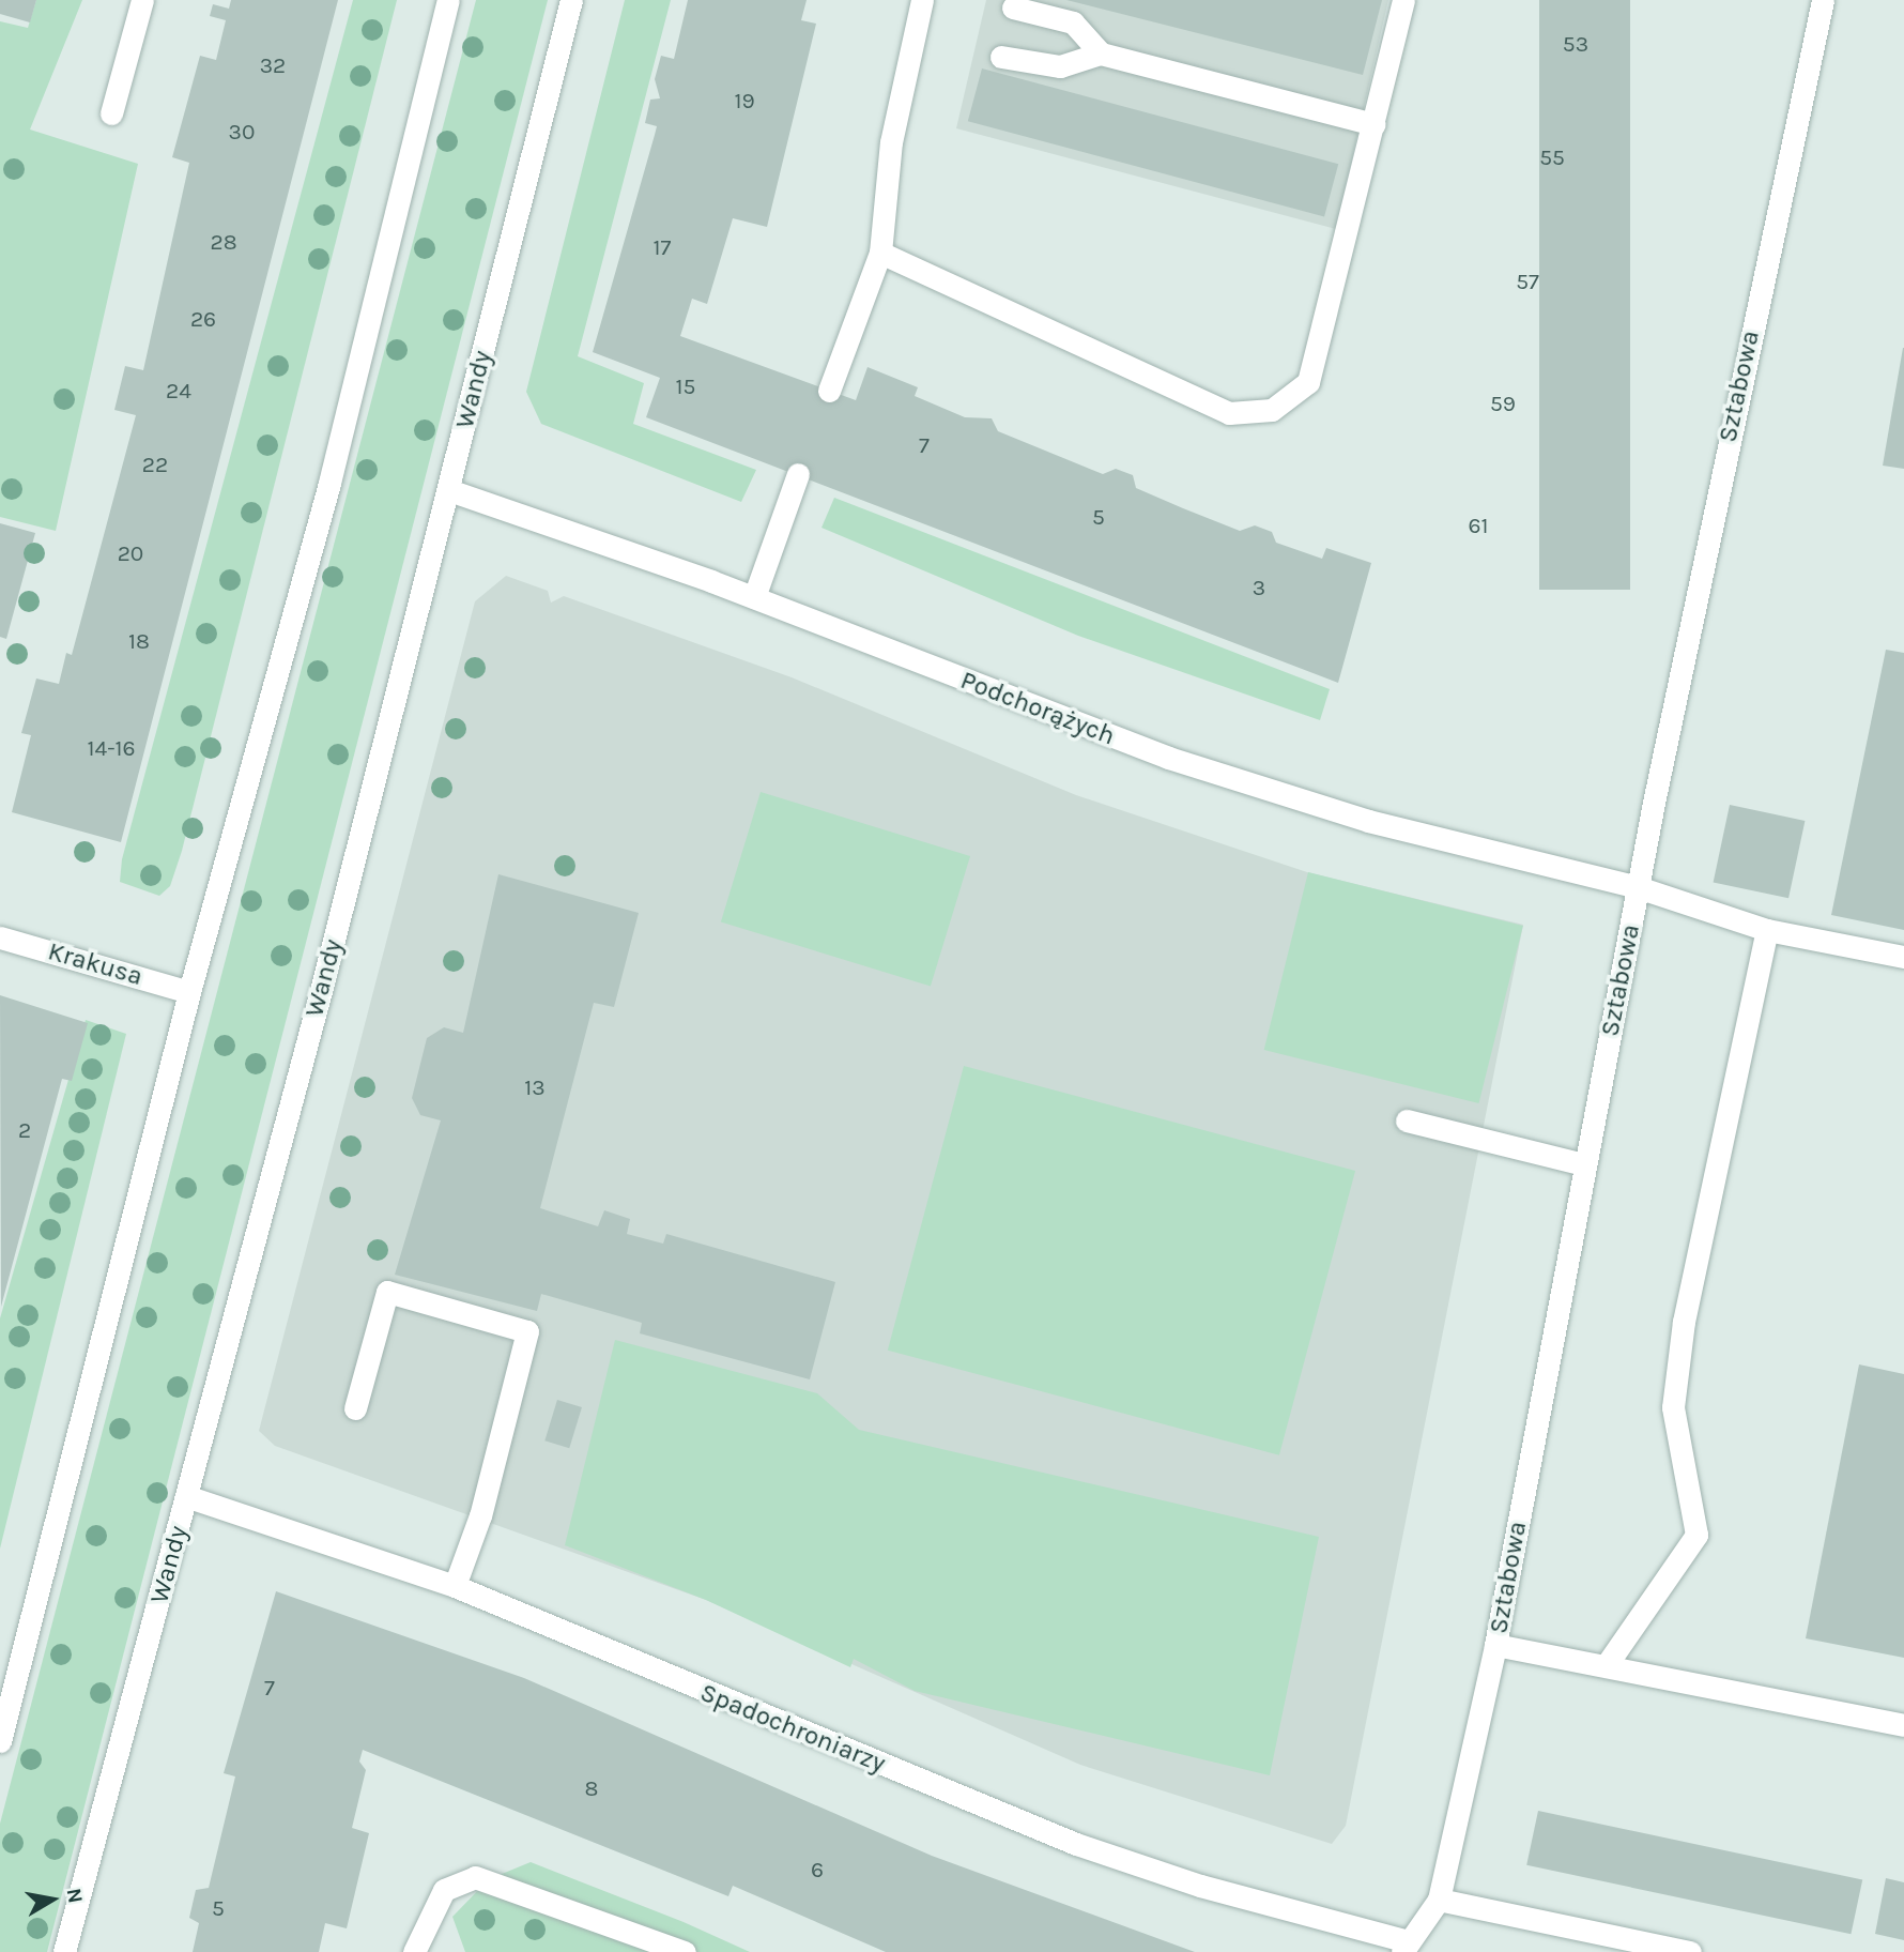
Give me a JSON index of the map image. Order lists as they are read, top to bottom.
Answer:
{
  "streets": {
    "street": [
      "Sztabowa",
      "Wandy",
      "Podchorążych",
      "Krakusa",
      "Spadochroniarzy"
    ]
  },
  "crossings": [
    ["Sztabowa", "Podchorążych"],
    ["Sztabowa", "Spadochroniarzy"],
    ["Wandy", "Podchorążych"],
    ["Wandy", "Spadochroniarzy"]
  ],
  "house_numbers": [
    "53",
    "32",
    "19",
    "30",
    "55",
    "28",
    "17",
    "57",
    "26",
    "15",
    "24",
    "59",
    "7",
    "22",
    "5",
    "61",
    "20",
    "3",
    "18",
    "14-16",
    "13",
    "2",
    "7",
    "8",
    "6",
    "5"
  ],
  "north": "right"
}
